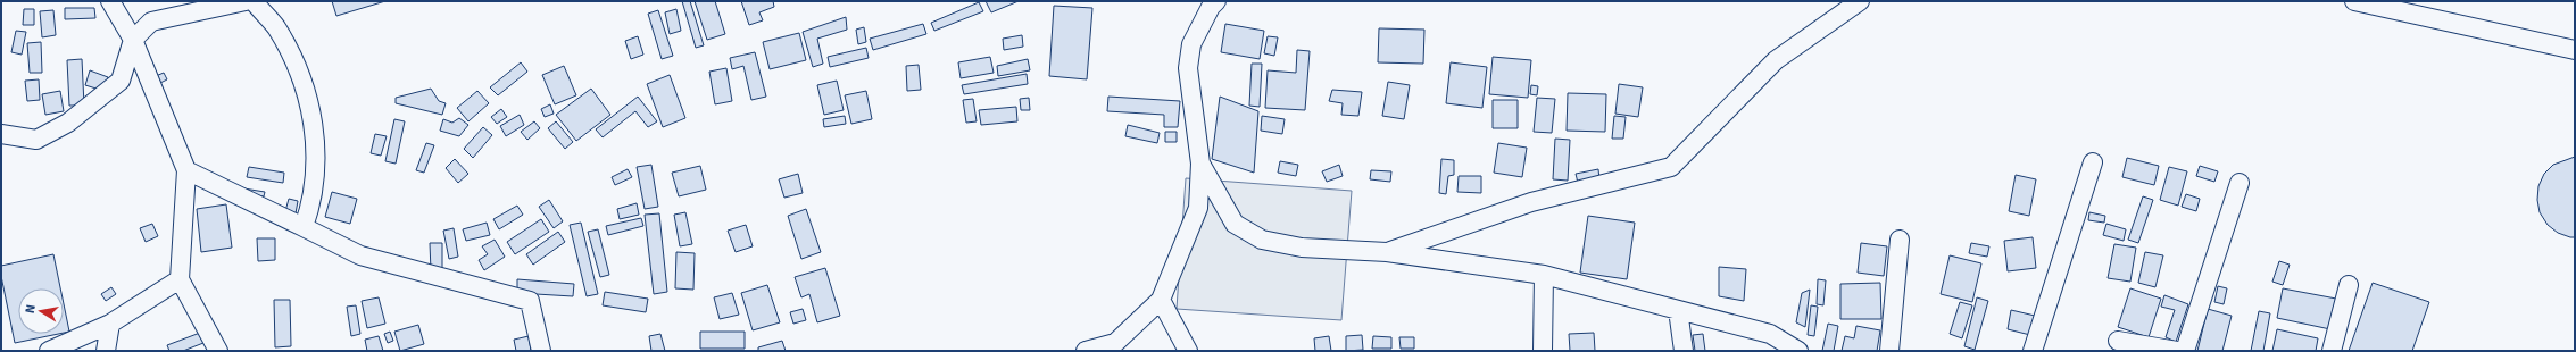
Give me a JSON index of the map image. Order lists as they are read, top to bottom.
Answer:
{
  "north": "left"
}
